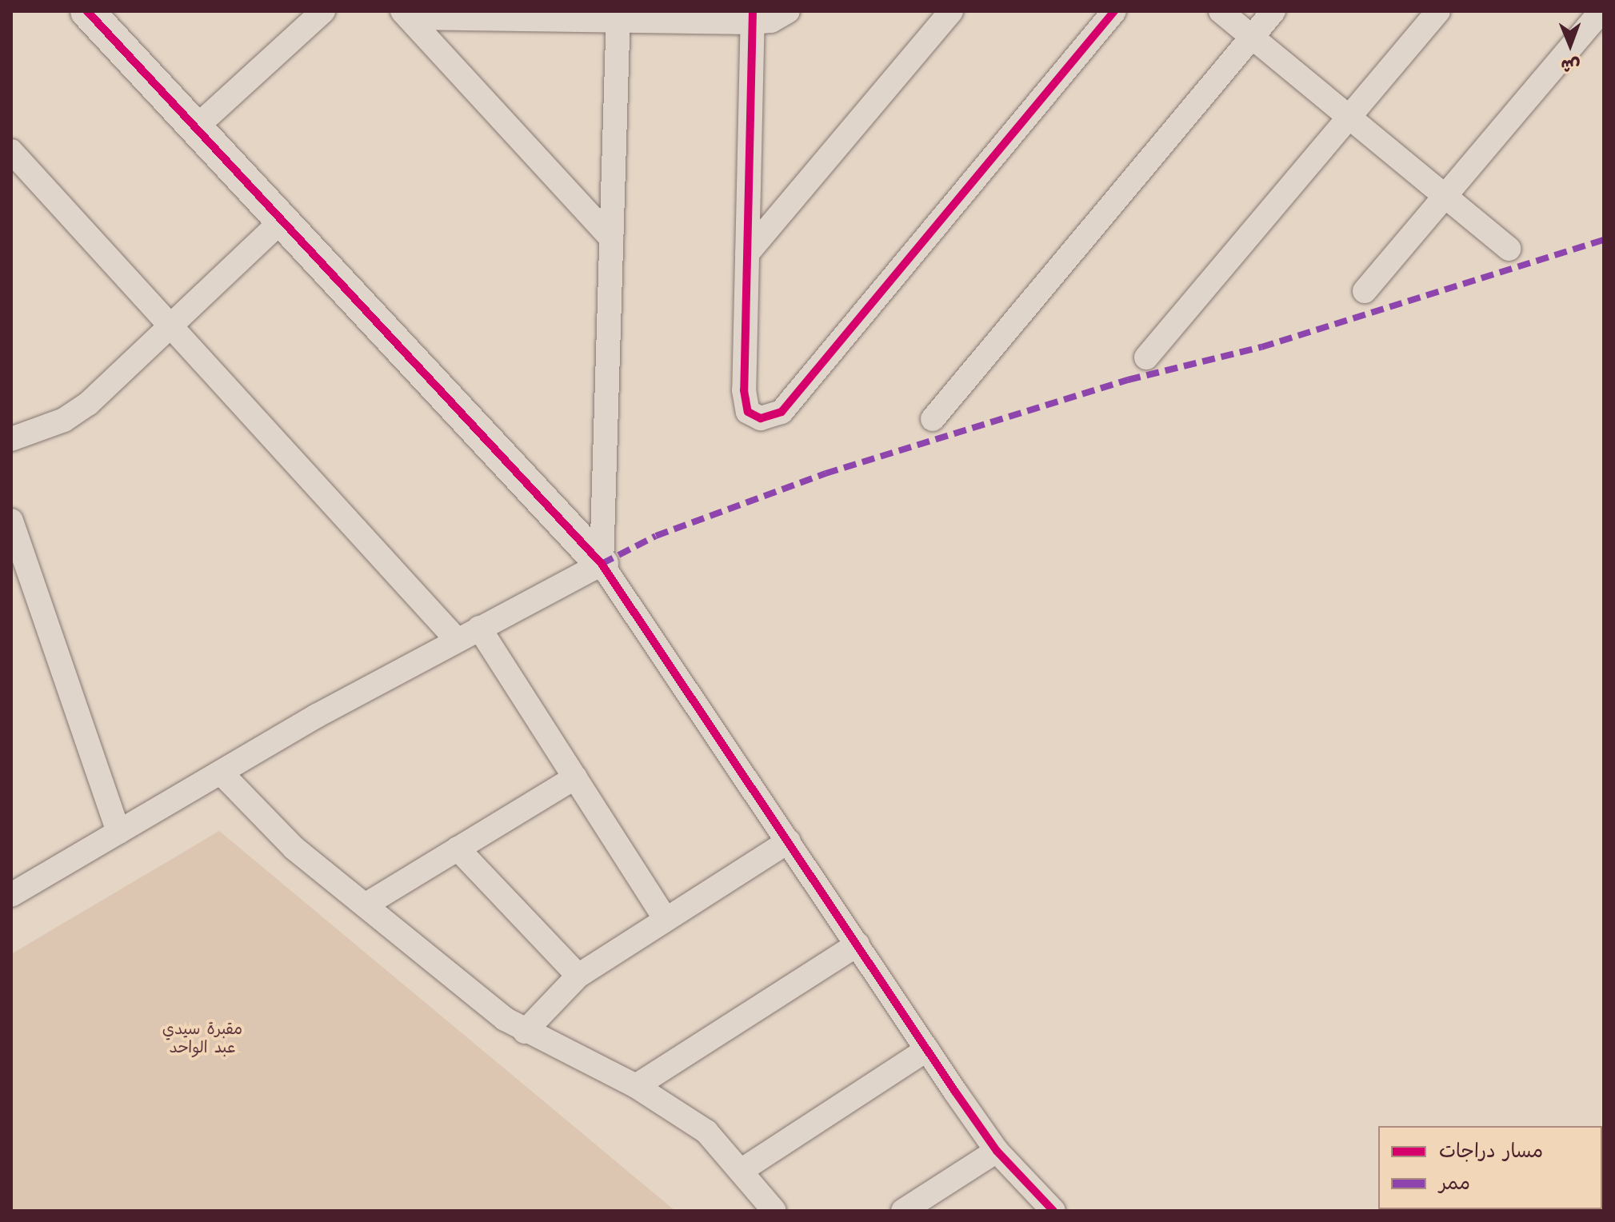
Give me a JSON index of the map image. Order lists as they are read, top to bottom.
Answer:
{
  "parks": ["مقبرة سيدي عبد الواحد"],
  "legend": ["مسار دراجات", "ممر"],
  "north": "bottom"
}
